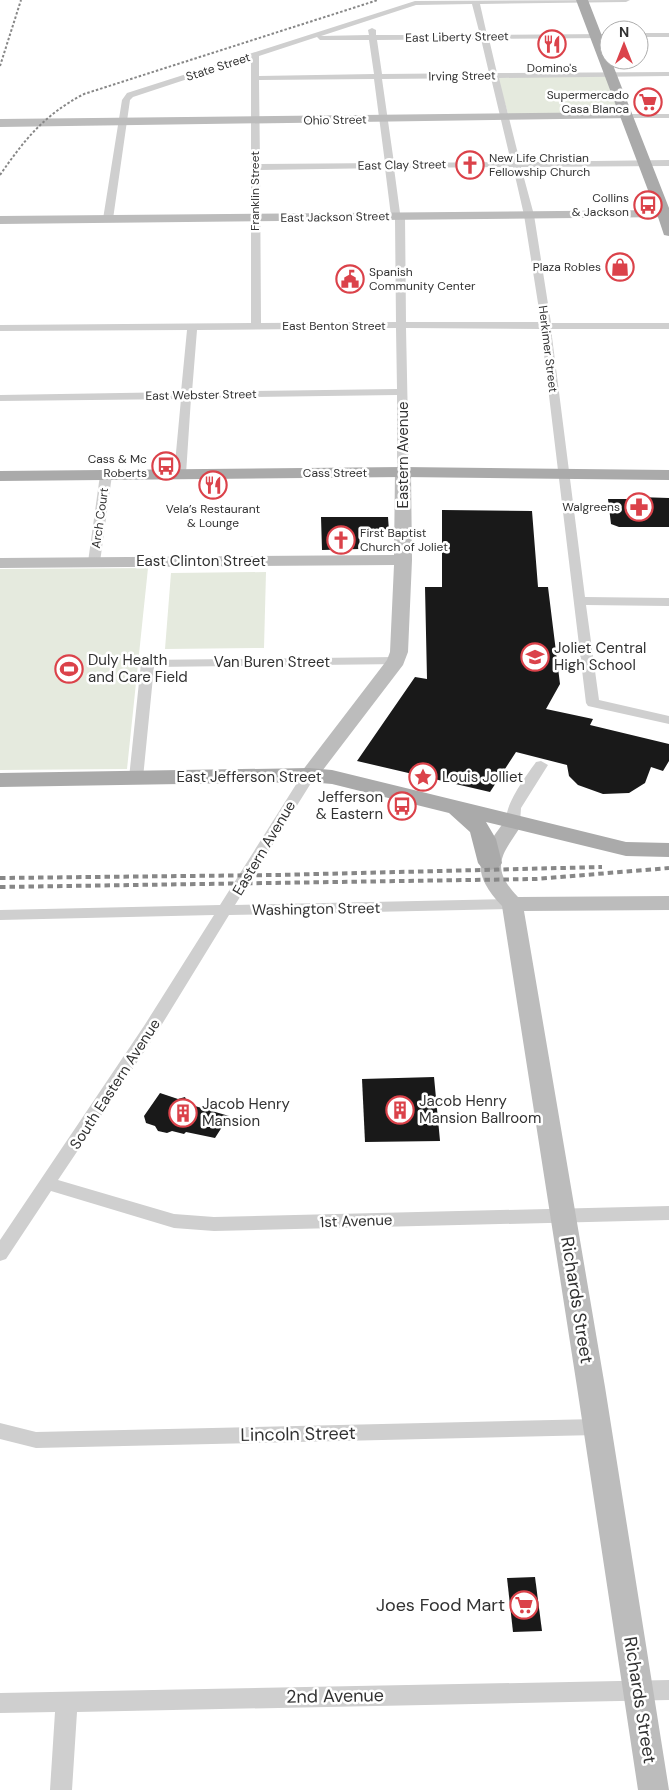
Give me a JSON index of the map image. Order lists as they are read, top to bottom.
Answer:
{
  "streets": {
    "main road": ["Cass Street", "East Jefferson Street"],
    "street": [
      "East Liberty Street",
      "State Street",
      "Irving Street",
      "Ohio Street",
      "East Clay Street",
      "Franklin Street",
      "East Jackson Street",
      "East Benton Street",
      "Herkimer Street",
      "East Webster Street",
      "Eastern Avenue",
      "Arch Court",
      "East Clinton Street",
      "Van Buren Street",
      "Washington Street",
      "South Eastern Avenue",
      "1st Avenue",
      "Richards Street",
      "Lincoln Street",
      "2nd Avenue"
    ]
  },
  "crossings": [
    ["East Liberty Street", "State Street"],
    ["East Liberty Street", "Herkimer Street"],
    ["East Liberty Street", "Eastern Avenue"],
    ["State Street", "Ohio Street"],
    ["State Street", "Franklin Street"],
    ["State Street", "East Jackson Street"],
    ["State Street", "Herkimer Street"],
    ["State Street", "Eastern Avenue"],
    ["Irving Street", "Franklin Street"],
    ["Irving Street", "Herkimer Street"],
    ["Irving Street", "Eastern Avenue"],
    ["Ohio Street", "Franklin Street"],
    ["Ohio Street", "Herkimer Street"],
    ["Ohio Street", "Eastern Avenue"],
    ["East Clay Street", "Franklin Street"],
    ["East Clay Street", "Herkimer Street"],
    ["East Clay Street", "Eastern Avenue"],
    ["Franklin Street", "East Jackson Street"],
    ["Franklin Street", "East Benton Street"],
    ["East Jackson Street", "Herkimer Street"],
    ["East Jackson Street", "Eastern Avenue"],
    ["East Benton Street", "Herkimer Street"],
    ["East Benton Street", "Eastern Avenue"],
    ["Herkimer Street", "Cass Street"],
    ["East Webster Street", "Eastern Avenue"],
    ["Eastern Avenue", "Cass Street"],
    ["Eastern Avenue", "East Clinton Street"],
    ["Eastern Avenue", "Van Buren Street"],
    ["Eastern Avenue", "East Jefferson Street"],
    ["Eastern Avenue", "Washington Street"],
    ["Eastern Avenue", "South Eastern Avenue"],
    ["Cass Street", "Arch Court"],
    ["Arch Court", "East Clinton Street"],
    ["Van Buren Street", "East Jefferson Street"],
    ["Washington Street", "South Eastern Avenue"],
    ["Washington Street", "Richards Street"],
    ["South Eastern Avenue", "1st Avenue"],
    ["1st Avenue", "Richards Street"],
    ["Richards Street", "Lincoln Street"],
    ["Richards Street", "2nd Avenue"]
  ],
  "places": {
    "restaurant": ["Domino's", "Vela’s Restaurant & Lounge"],
    "supermarket": ["Supermercado Casa Blanca", "Joes Food Mart"],
    "church": ["New Life Christian Fellowship Church", "First Baptist Church of Joliet"],
    "bus stop": ["Collins & Jackson", "Cass & Mc Roberts", "Jefferson & Eastern"],
    "shop": ["Plaza Robles"],
    "public building": ["Spanish Community Center"],
    "pharmacy": ["Walgreens"],
    "school or university": ["Joliet Central High School"],
    "sports": ["Duly Health and Care Field"],
    "place": ["Louis Jolliet"],
    "building": ["Jacob Henry Mansion Ballroom", "Jacob Henry Mansion"]
  },
  "north": "top"
}
